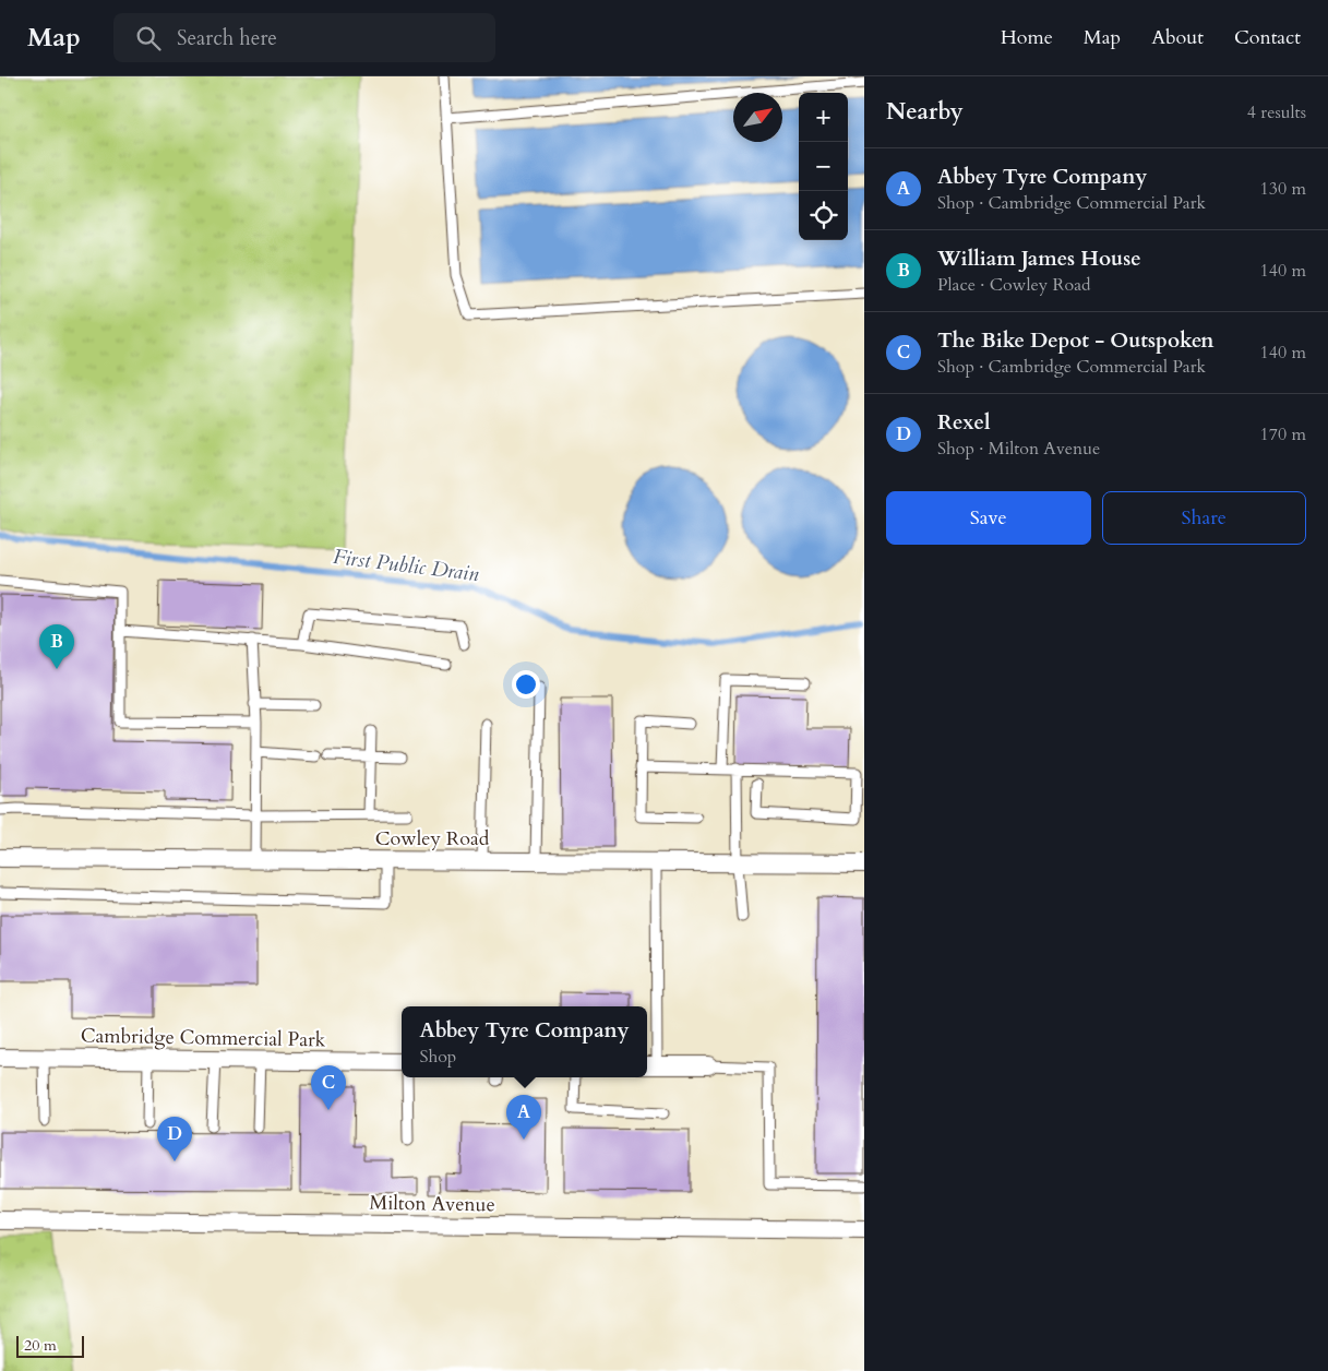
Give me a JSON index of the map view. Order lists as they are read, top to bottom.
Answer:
{
  "streets": {
    "street": ["Cowley Road", "Cambridge Commercial Park", "Milton Avenue"]
  },
  "water": ["First Public Drain"],
  "scale_bar": "20 m",
  "north": "top right",
  "page": {
    "header": "Map",
    "search": "Search here",
    "nav": [
      "Home",
      "Map",
      "About",
      "Contact"
    ],
    "heading": ["Nearby", "4 results"],
    "map_buttons": ["+", "−"],
    "list": [
      {
        "mark": "A",
        "name": "Abbey Tyre Company",
        "note": "Shop · Cambridge Commercial Park",
        "value": "130 m"
      },
      {
        "mark": "B",
        "name": "William James House",
        "note": "Place · Cowley Road",
        "value": "140 m"
      },
      {
        "mark": "C",
        "name": "The Bike Depot - Outspoken",
        "note": "Shop · Cambridge Commercial Park",
        "value": "140 m"
      },
      {
        "mark": "D",
        "name": "Rexel",
        "note": "Shop · Milton Avenue",
        "value": "170 m"
      }
    ],
    "buttons": ["Save", "Share"],
    "pins": [
      "B",
      "C",
      "A",
      "D"
    ],
    "popup": ["Abbey Tyre Company", "Shop"],
    "scale": "20 m"
  }
}
